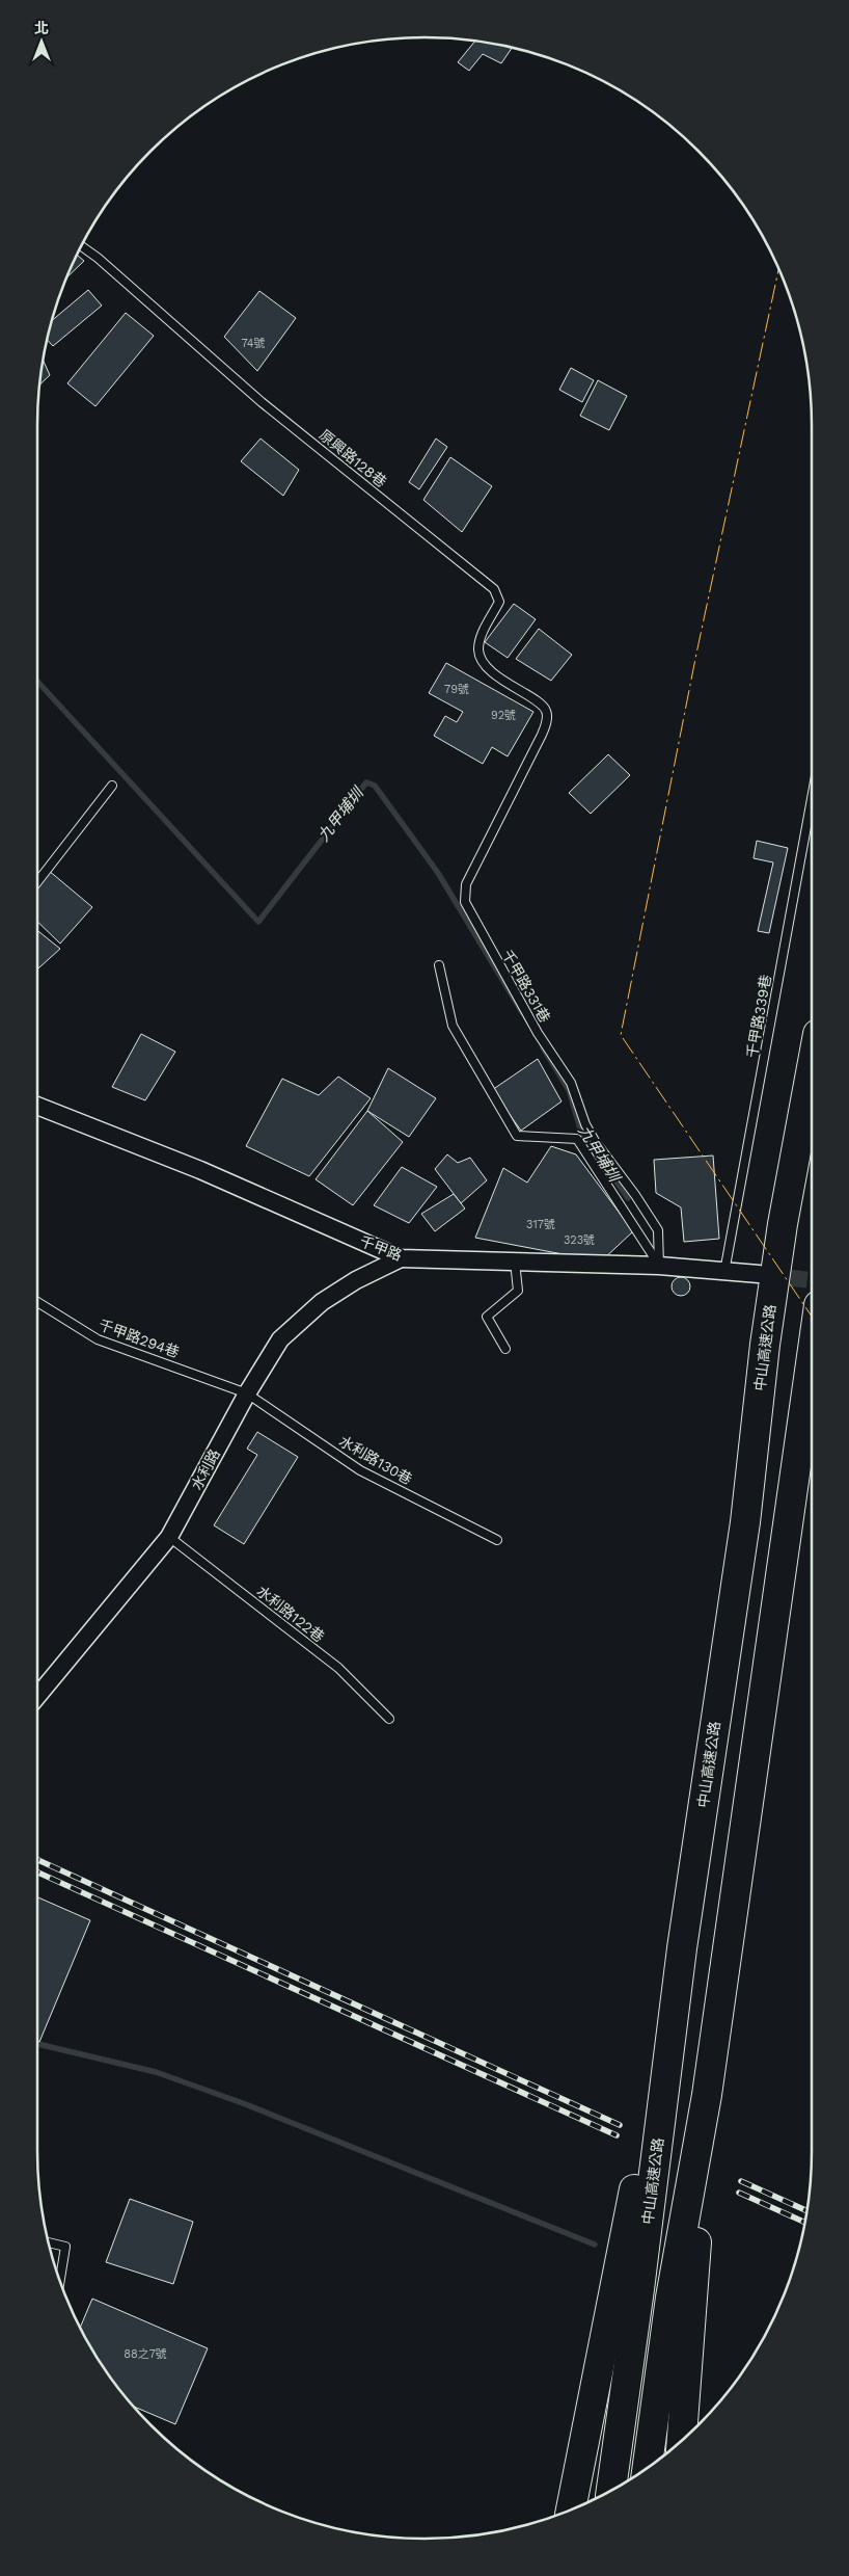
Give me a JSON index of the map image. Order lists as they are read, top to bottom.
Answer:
{
  "streets": {
    "highway": ["中山高速公路"],
    "street": ["千甲路", "水利路"],
    "lane": [
      "原興路128巷",
      "千甲路331巷",
      "千甲路339巷",
      "千甲路294巷",
      "水利路130巷",
      "水利路122巷"
    ]
  },
  "crossings": [
    ["原興路128巷", "千甲路331巷"],
    ["千甲路331巷", "千甲路"],
    ["千甲路339巷", "千甲路"],
    ["千甲路", "水利路"],
    ["千甲路294巷", "水利路130巷"],
    ["千甲路294巷", "水利路"],
    ["水利路130巷", "水利路"],
    ["水利路", "水利路122巷"]
  ],
  "water": ["九甲埔圳"],
  "house_numbers": [
    "74號",
    "79號",
    "92號",
    "317號",
    "323號",
    "88之7號"
  ],
  "north": "top"
}
